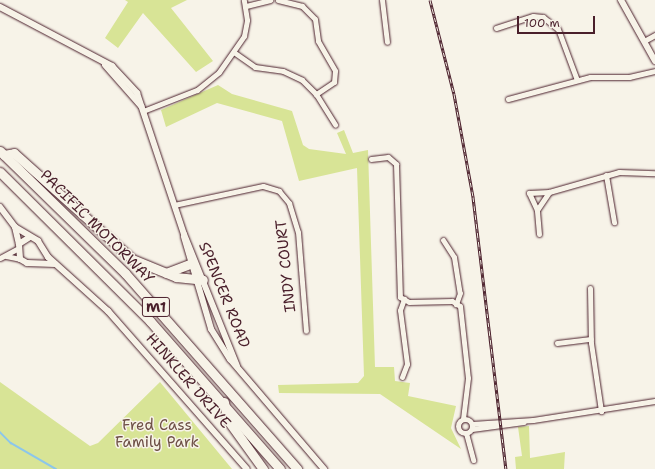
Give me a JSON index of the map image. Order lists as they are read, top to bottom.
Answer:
{
  "streets": {
    "highway": ["PACIFIC MOTORWAY", "M1"],
    "street": ["INDY COURT", "SPENCER ROAD", "HINKLER DRIVE"]
  },
  "crossings": [
    ["INDY COURT", "SPENCER ROAD"]
  ],
  "parks": ["Fred Cass Family Park"],
  "scale_bar": "100 m"
}
